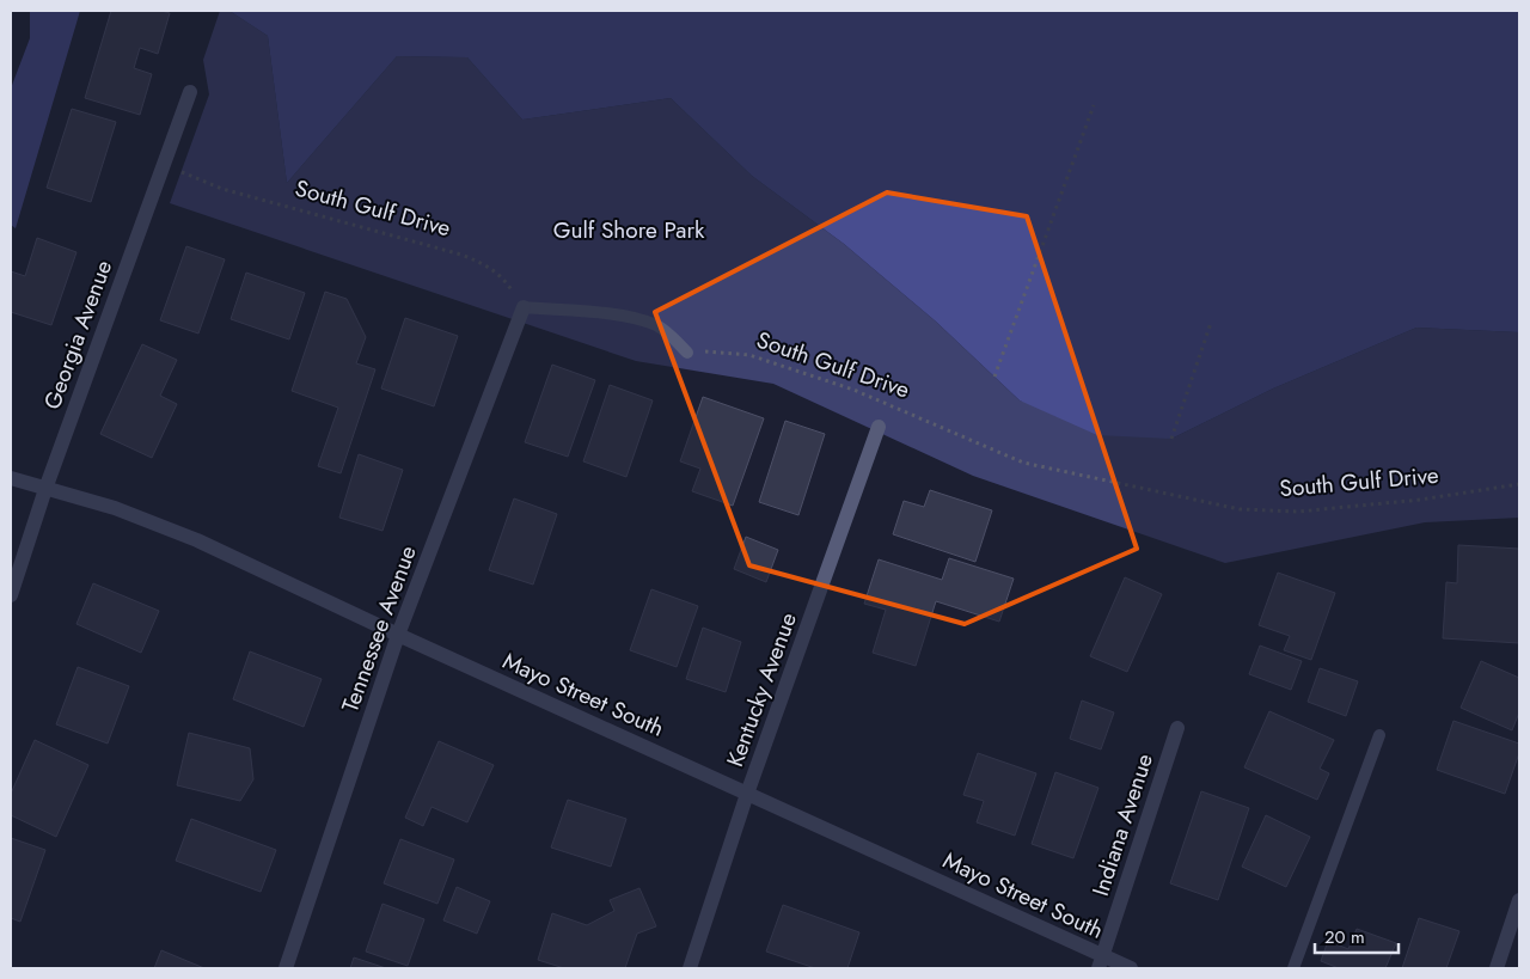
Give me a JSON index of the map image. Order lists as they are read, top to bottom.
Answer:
{
  "streets": {
    "street": [
      "Georgia Avenue",
      "Tennessee Avenue",
      "Kentucky Avenue",
      "Mayo Street South",
      "Indiana Avenue"
    ],
    "path": ["South Gulf Drive"]
  },
  "crossings": [
    ["South Gulf Drive", "Georgia Avenue"],
    ["South Gulf Drive", "Tennessee Avenue"],
    ["Georgia Avenue", "Mayo Street South"],
    ["Tennessee Avenue", "Mayo Street South"],
    ["Kentucky Avenue", "Mayo Street South"],
    ["Mayo Street South", "Indiana Avenue"]
  ],
  "parks": ["Gulf Shore Park"],
  "scale_bar": "20 m"
}
